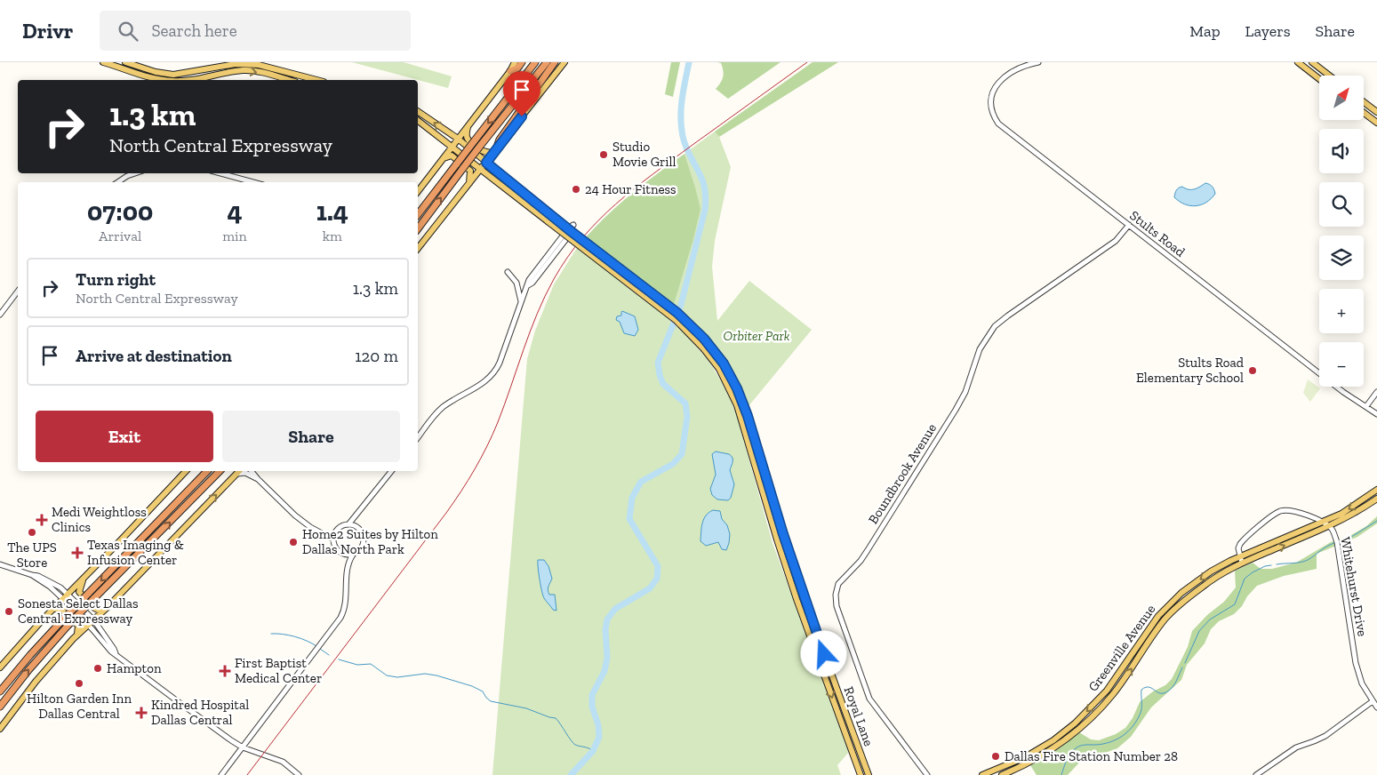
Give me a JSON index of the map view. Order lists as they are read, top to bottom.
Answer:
{
  "streets": {
    "main road": ["Greenville Avenue", "Royal Lane"],
    "street": ["Stults Road", "Boundbrook Avenue", "Whitehurst Drive"]
  },
  "crossings": [
    ["Stults Road", "Boundbrook Avenue"],
    ["Whitehurst Drive", "Greenville Avenue"]
  ],
  "parks": ["Orbiter Park"],
  "places": {
    "other": [
      "Studio Movie Grill",
      "24 Hour Fitness",
      "Stults Road Elementary School",
      "The UPS Store",
      "Home2 Suites by Hilton Dallas North Park",
      "Sonesta Select Dallas Central Expressway",
      "Hampton",
      "Hilton Garden Inn Dallas Central",
      "Dallas Fire Station Number 28"
    ],
    "health": [
      "Medi Weightloss Clinics",
      "Texas Imaging & Infusion Center",
      "First Baptist Medical Center",
      "Kindred Hospital Dallas Central"
    ]
  },
  "north": "top right",
  "page": {
    "header": "Drivr",
    "search": "Search here",
    "nav": ["Map", "Layers", "Share"],
    "map_buttons": ["+", "−"],
    "turn": ["1.3 km", "North Central Expressway"],
    "eta": [
      "07:00",
      "Arrival",
      "4",
      "min",
      "1.4",
      "km"
    ],
    "list": [
      {
        "name": "Turn right",
        "note": "North Central Expressway",
        "value": "1.3 km"
      },
      {
        "name": "Arrive at destination",
        "value": "120 m"
      }
    ],
    "buttons": ["Exit", "Share"]
  }
}
